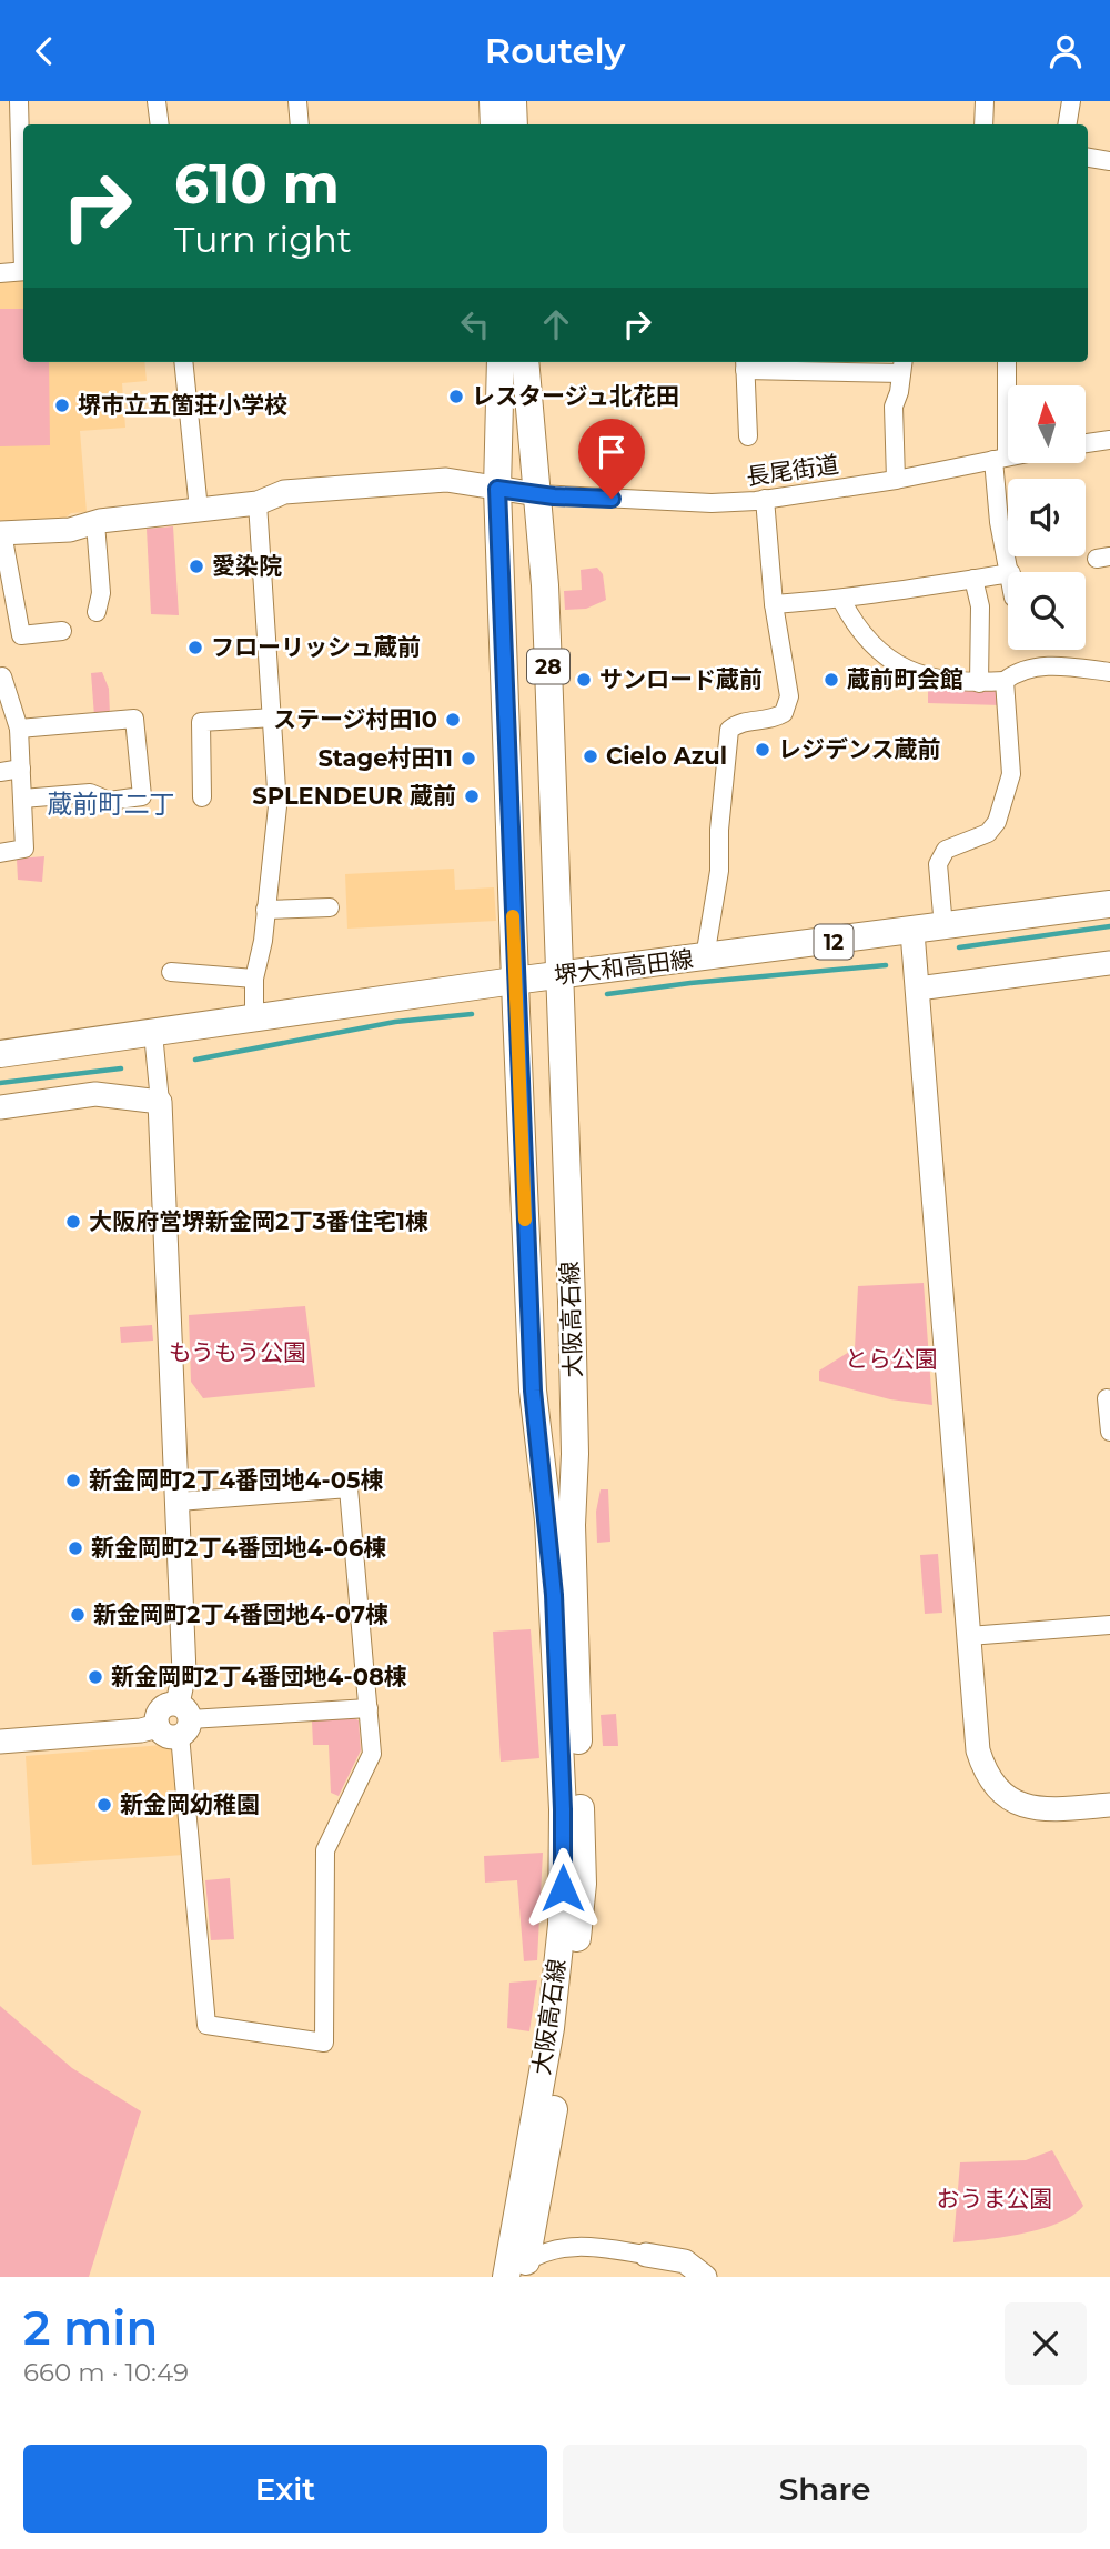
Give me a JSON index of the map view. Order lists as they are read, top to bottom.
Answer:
{
  "streets": {
    "main road": [
      "28",
      "12",
      "堺大和高田線",
      "大阪高石線"
    ],
    "street": ["長尾街道"]
  },
  "crossings": [
    ["長尾街道", "大阪高石線"],
    ["堺大和高田線", "大阪高石線"]
  ],
  "districts": ["蔵前町二丁"],
  "parks": ["もうもう公園", "とら公園", "おうま公園"],
  "places": [
    "レスタージュ北花田",
    "堺市立五箇荘小学校",
    "愛染院",
    "フローリッシュ蔵前",
    "サンロード蔵前",
    "蔵前町会館",
    "ステージ村田10",
    "レジデンス蔵前",
    "Cielo Azul",
    "Stage村田11",
    "SPLENDEUR 蔵前",
    "大阪府営堺新金岡2丁3番住宅1棟",
    "新金岡町2丁4番団地4-05棟",
    "新金岡町2丁4番団地4-06棟",
    "新金岡町2丁4番団地4-07棟",
    "新金岡町2丁4番団地4-08棟",
    "新金岡幼稚園"
  ],
  "north": "top",
  "page": {
    "header": "Routely",
    "turn": ["610 m", "Turn right"],
    "heading": ["2 min", "660 m · 10:49"],
    "buttons": ["Exit", "Share"]
  }
}
